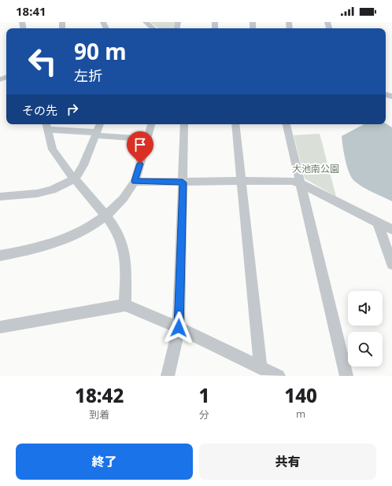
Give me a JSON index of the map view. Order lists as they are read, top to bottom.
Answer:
{
  "parks": ["大池南公園"],
  "page": {
    "status": "18:41",
    "turn": ["90 m", "左折"],
    "then": "その先",
    "eta": [
      "18:42",
      "到着",
      "1",
      "分",
      "140",
      "m"
    ],
    "buttons": ["終了", "共有"]
  }
}
